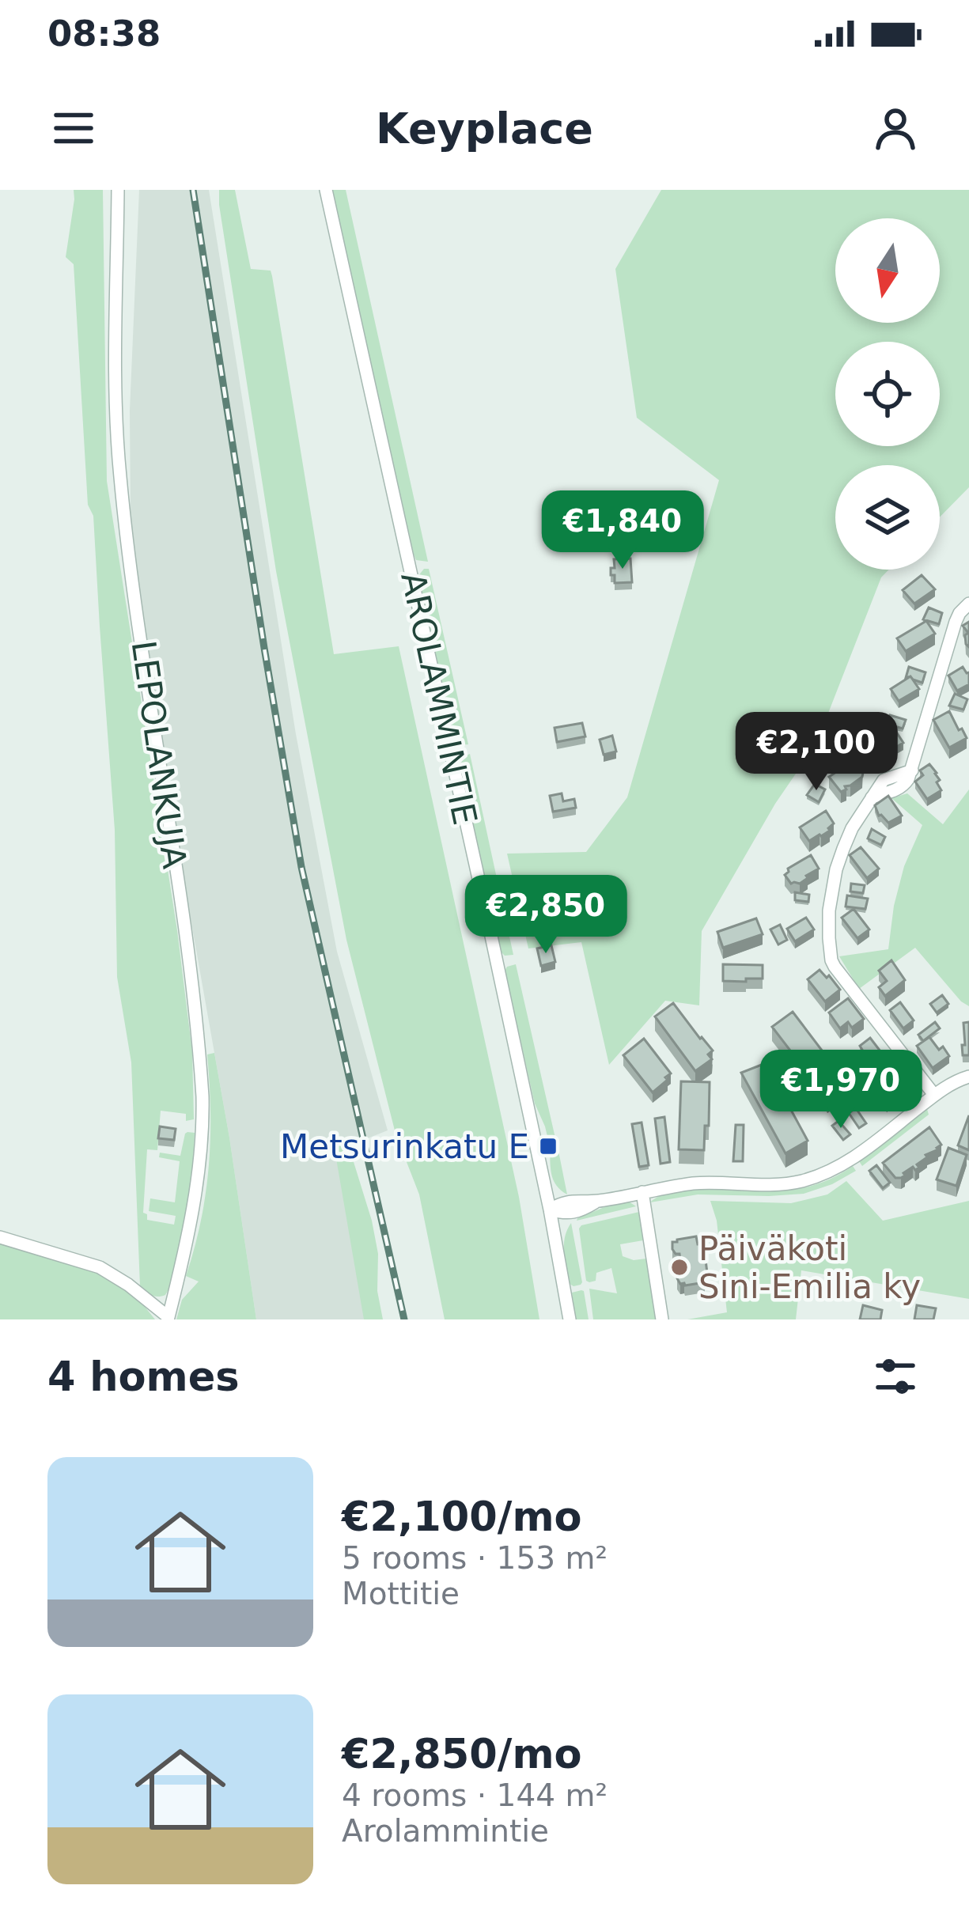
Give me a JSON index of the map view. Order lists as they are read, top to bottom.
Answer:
{
  "streets": {
    "street": ["AROLAMMINTIE", "LEPOLANKUJA"]
  },
  "places": {
    "transit": ["Metsurinkatu E"],
    "other": ["Päiväkoti Sini-Emilia ky"]
  },
  "north": "bottom",
  "page": {
    "status": "08:38",
    "header": "Keyplace",
    "price": [
      "€1,840",
      "€2,100",
      "€2,850",
      "€1,970"
    ],
    "heading": "4 homes",
    "list": [
      {
        "name": "€2,100/mo",
        "note": "5 rooms · 153 m² · Mottitie"
      },
      {
        "name": "€2,850/mo",
        "note": "4 rooms · 144 m² · Arolammintie"
      }
    ]
  }
}
